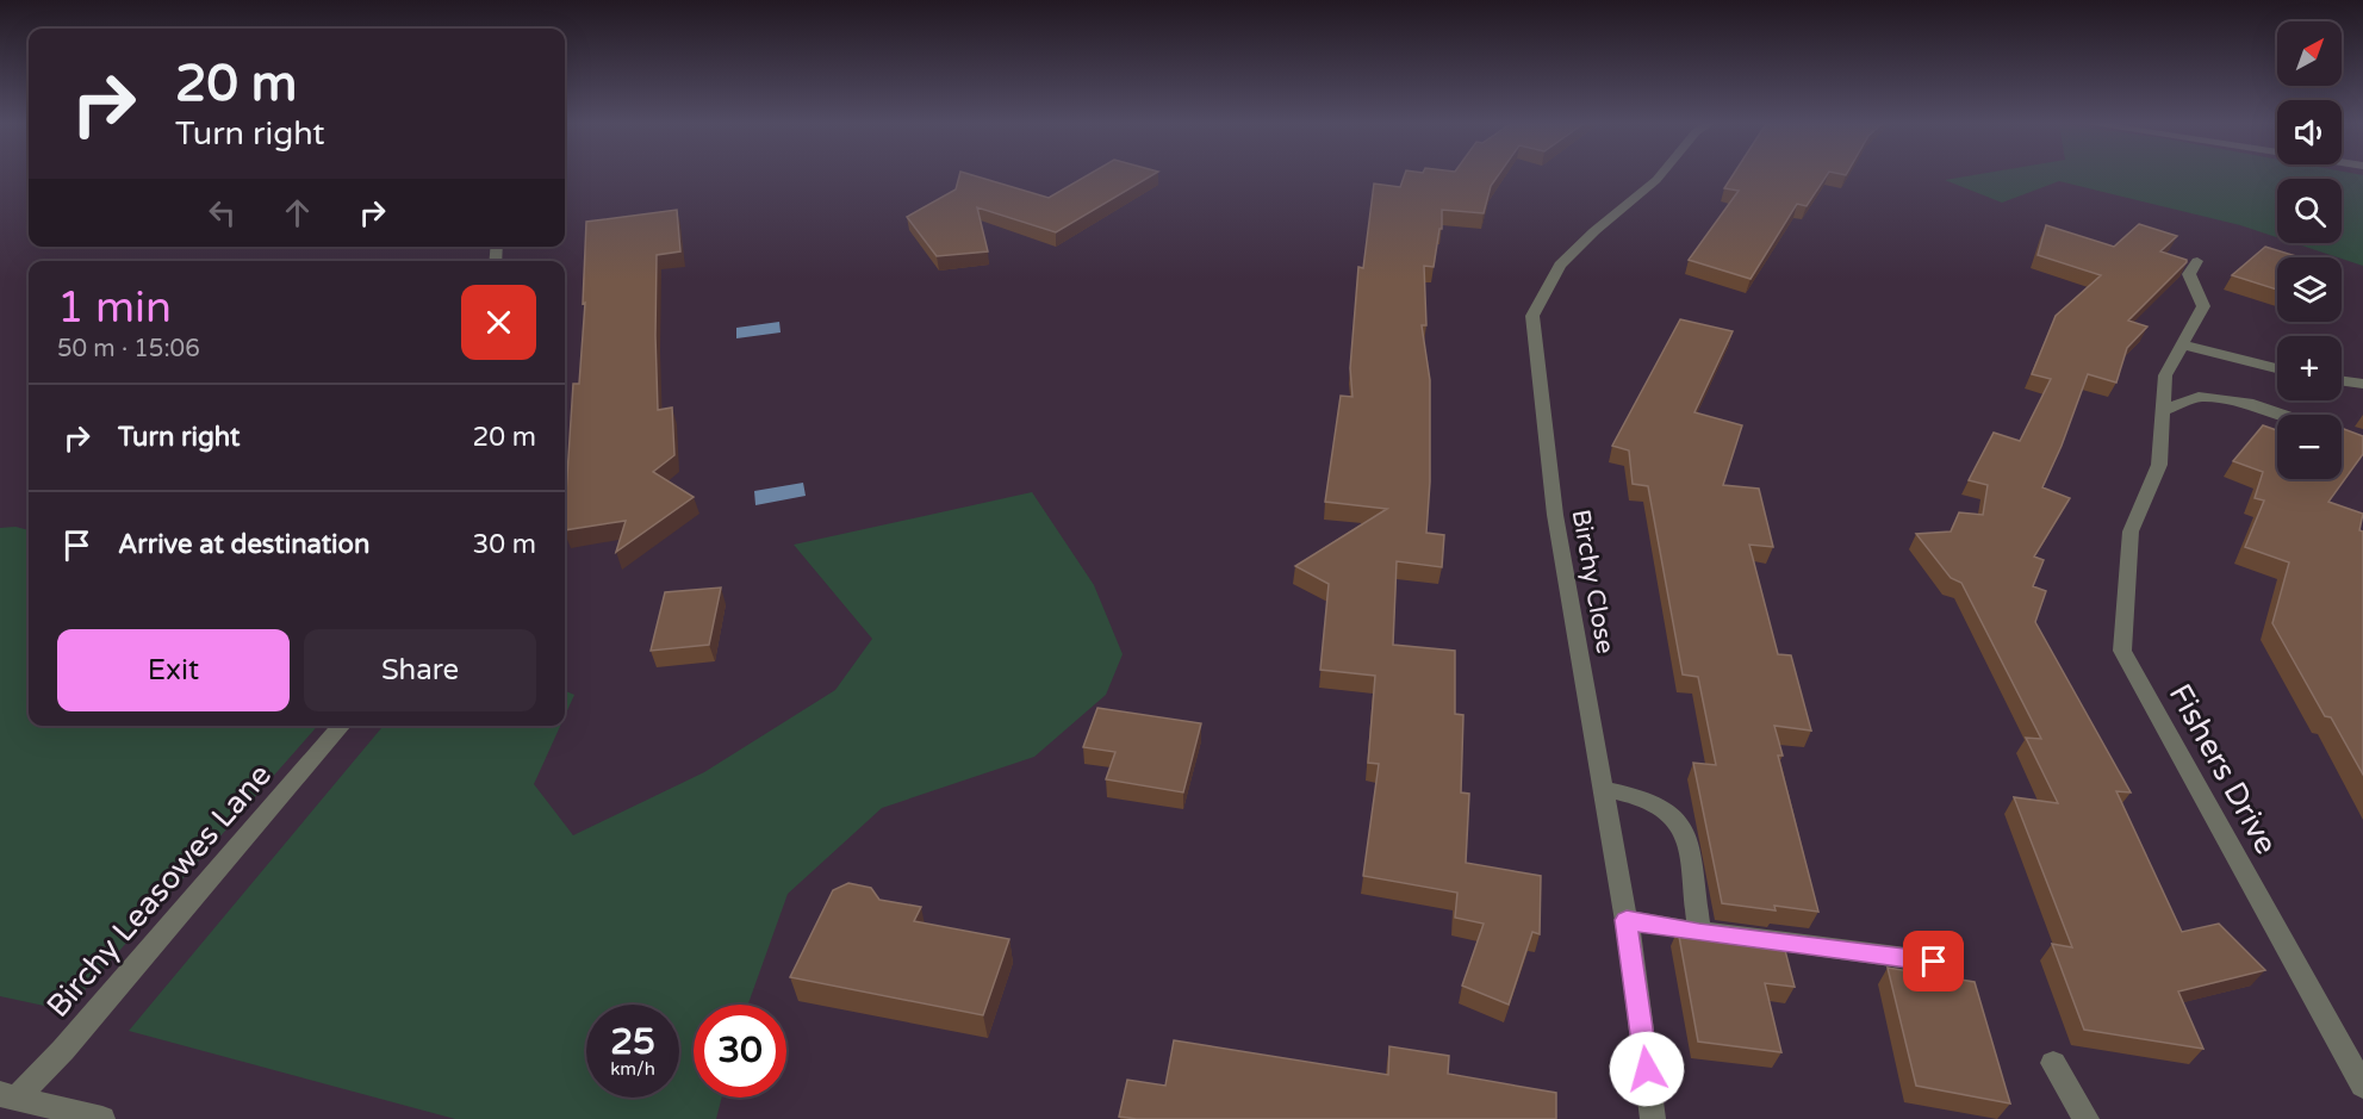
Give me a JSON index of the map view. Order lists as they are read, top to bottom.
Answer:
{
  "streets": {
    "street": ["Birchy Close", "Fishers Drive", "Birchy Leasowes Lane"]
  },
  "north": "top right",
  "page": {
    "map_buttons": ["+", "−"],
    "turn": ["20 m", "Turn right"],
    "heading": ["1 min", "50 m · 15:06"],
    "list": [
      {
        "name": "Turn right",
        "value": "20 m"
      },
      {
        "name": "Arrive at destination",
        "value": "30 m"
      }
    ],
    "buttons": ["Exit", "Share"],
    "speed": "25 km/h",
    "limit": "30"
  }
}
